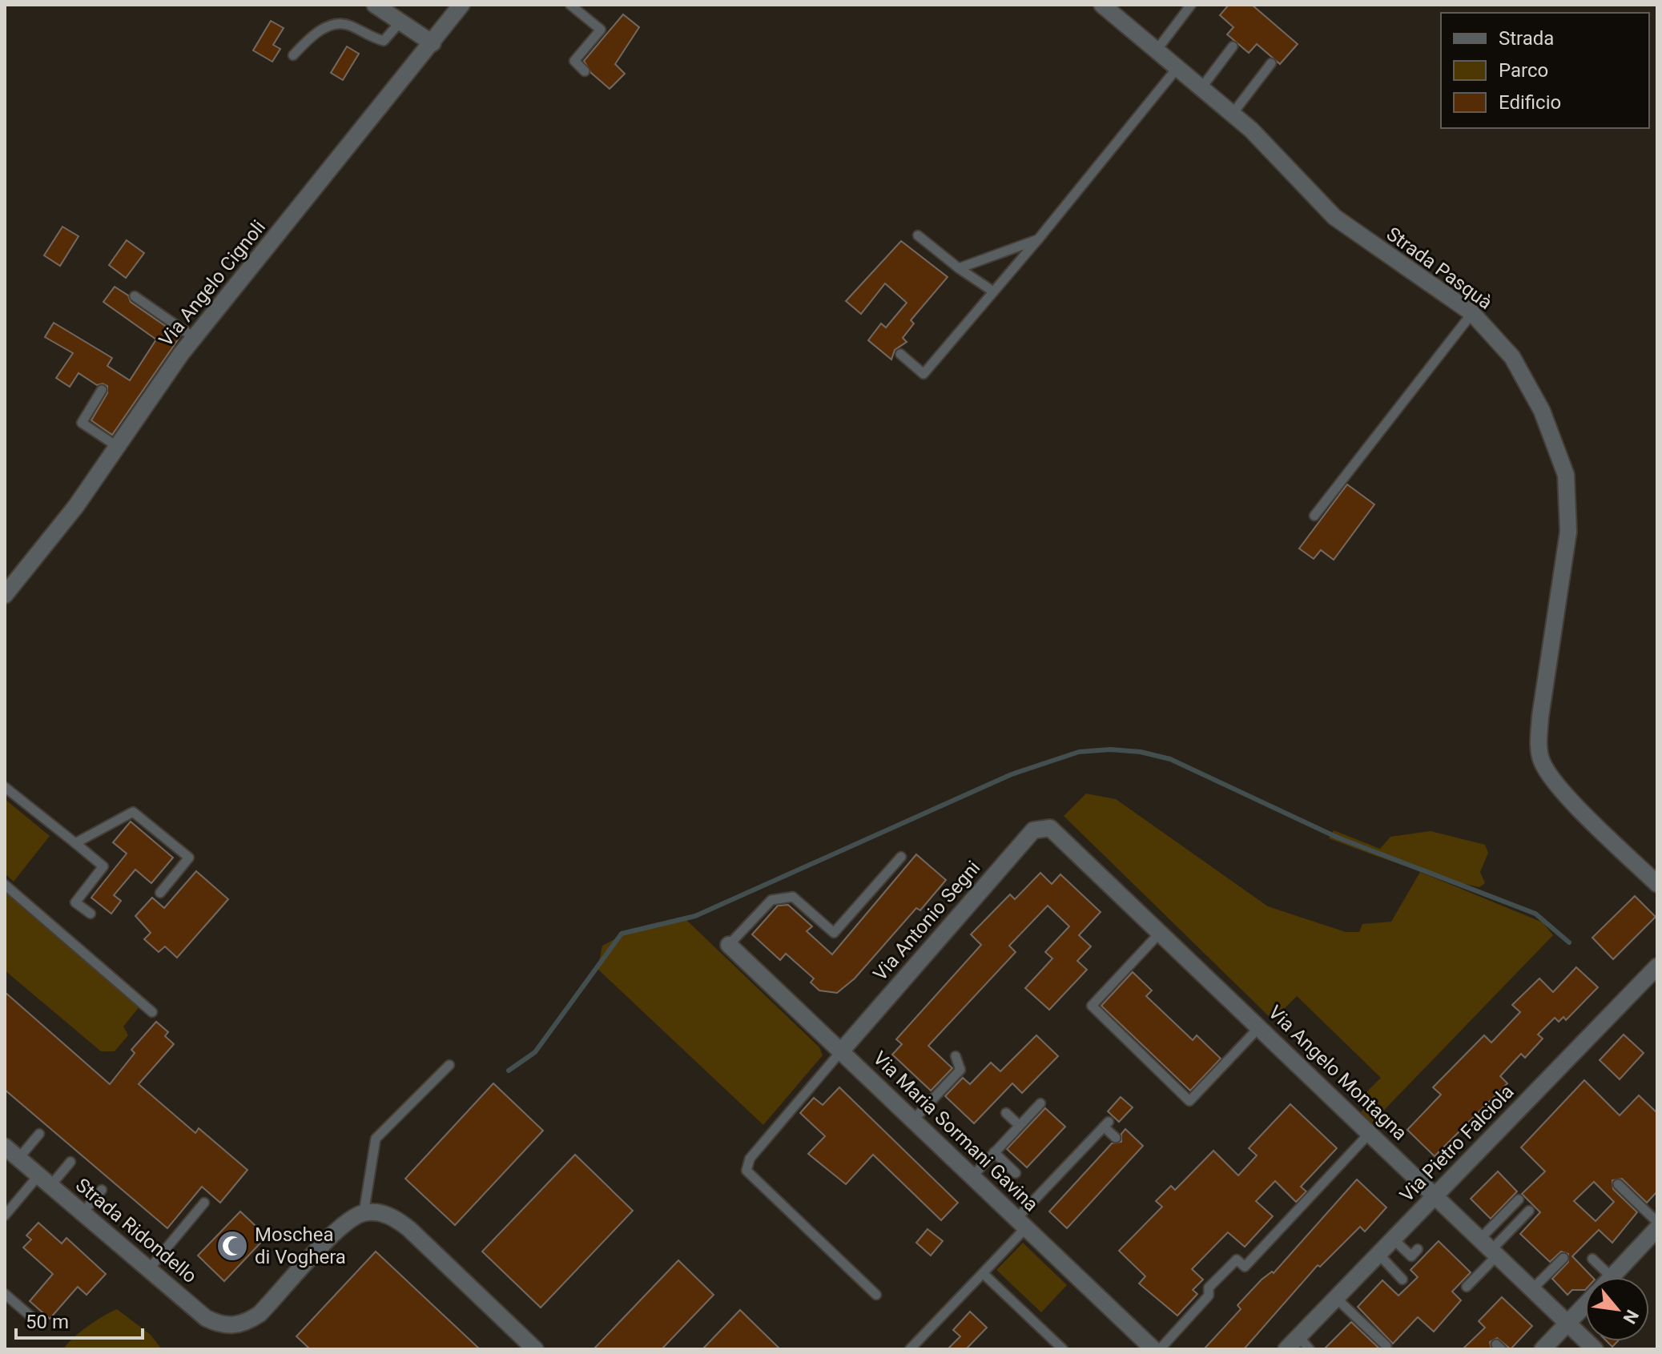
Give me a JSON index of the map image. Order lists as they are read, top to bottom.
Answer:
{
  "streets": {
    "street": [
      "Strada Pasquà",
      "Via Angelo Cignoli",
      "Via Antonio Segni",
      "Via Angelo Montagna",
      "Via Maria Sormani Gavina",
      "Via Pietro Falciola",
      "Strada Ridondello"
    ]
  },
  "crossings": [
    ["Via Antonio Segni", "Via Angelo Montagna"],
    ["Via Antonio Segni", "Via Maria Sormani Gavina"],
    ["Via Angelo Montagna", "Via Pietro Falciola"]
  ],
  "places": {
    "mosque": ["Moschea di Voghera"]
  },
  "legend": ["Strada", "Parco", "Edificio"],
  "scale_bar": "50 m",
  "north": "bottom right"
}
